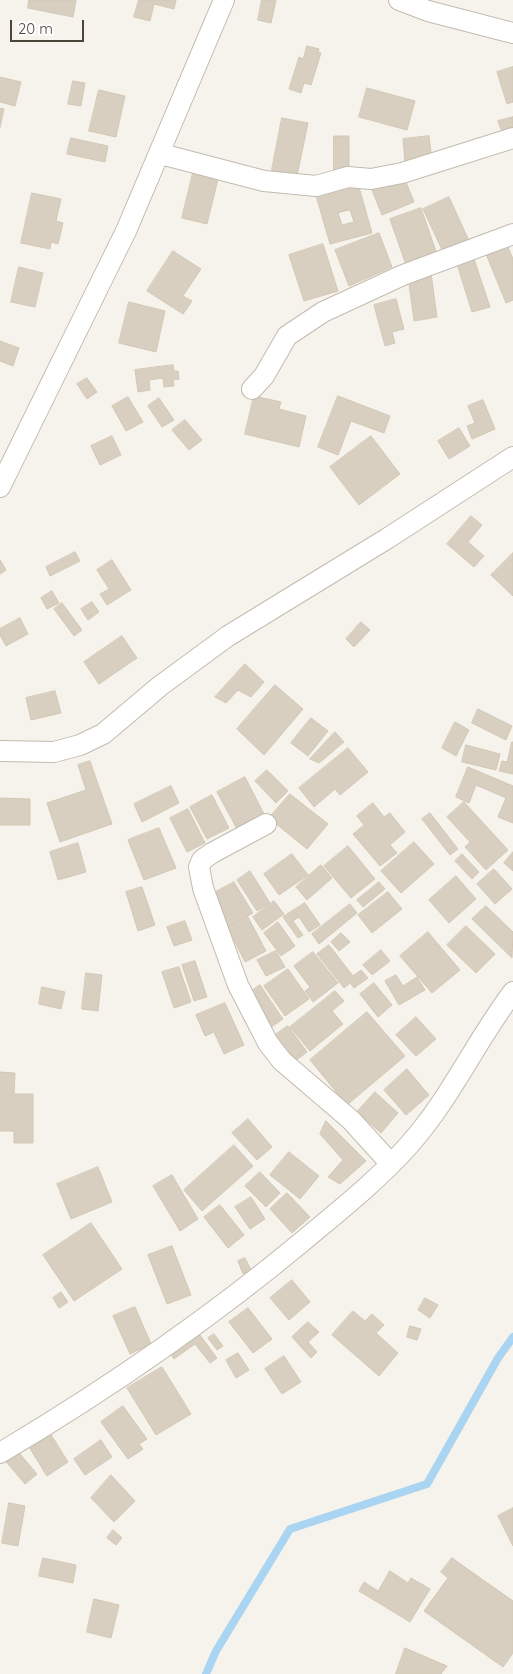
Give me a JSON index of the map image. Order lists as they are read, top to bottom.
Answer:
{
  "scale_bar": "20 m"
}
